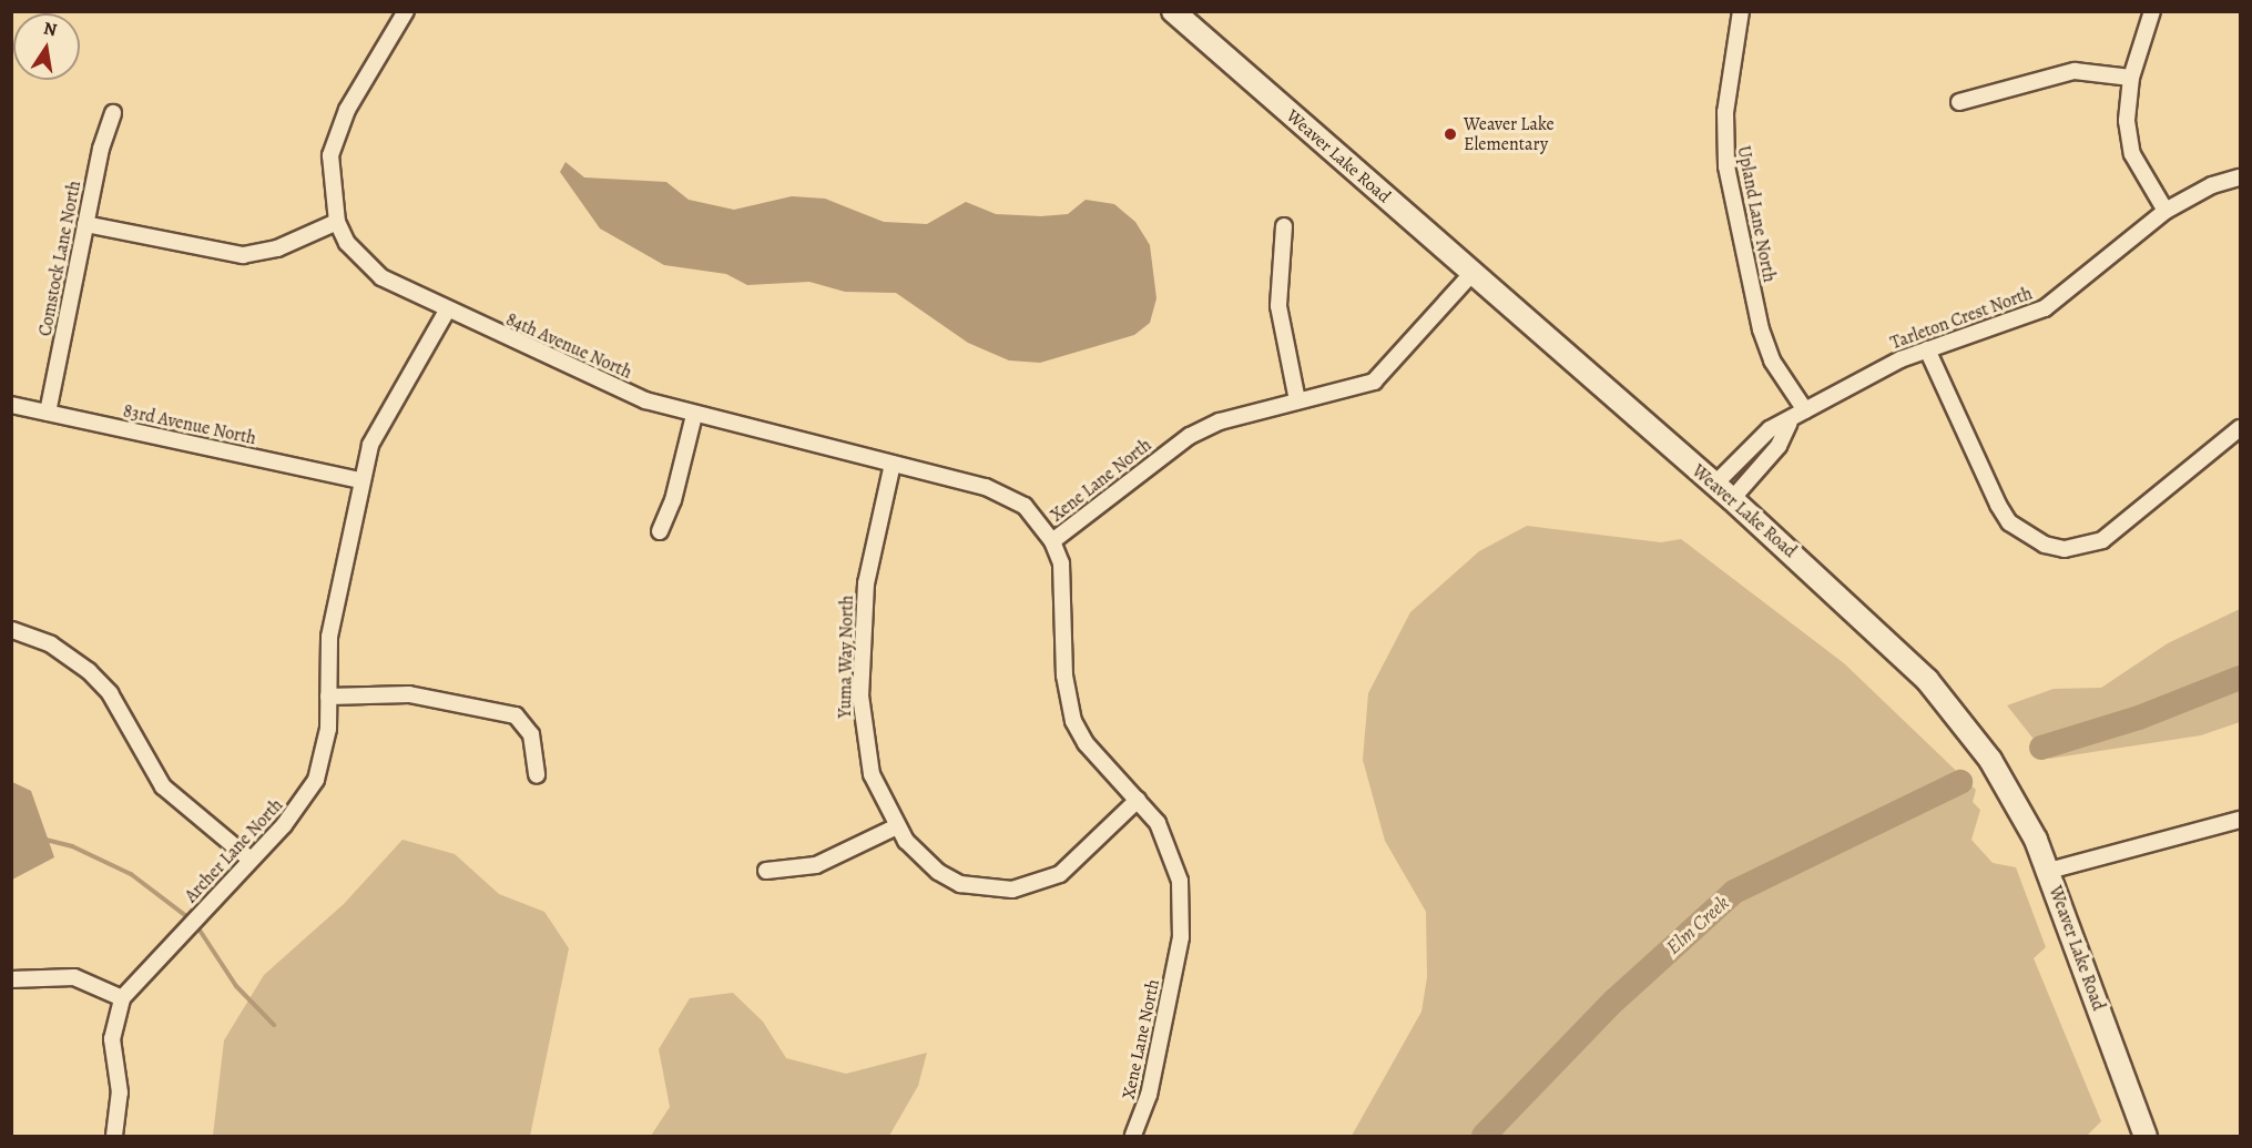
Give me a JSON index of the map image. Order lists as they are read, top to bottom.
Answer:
{
  "streets": {
    "main road": ["Weaver Lake Road"],
    "street": [
      "Upland Lane North",
      "Comstock Lane North",
      "Tarleton Crest North",
      "84th Avenue North",
      "83rd Avenue North",
      "Xene Lane North",
      "Yuma Way North",
      "Archer Lane North"
    ]
  },
  "crossings": [
    ["Weaver Lake Road", "Tarleton Crest North"],
    ["Weaver Lake Road", "Xene Lane North"],
    ["Upland Lane North", "Tarleton Crest North"],
    ["Comstock Lane North", "83rd Avenue North"],
    ["84th Avenue North", "Xene Lane North"],
    ["84th Avenue North", "Yuma Way North"],
    ["84th Avenue North", "Archer Lane North"],
    ["83rd Avenue North", "Archer Lane North"],
    ["Xene Lane North", "Yuma Way North"]
  ],
  "water": ["Elm Creek"],
  "places": ["Weaver Lake Elementary"],
  "north": "top"
}
